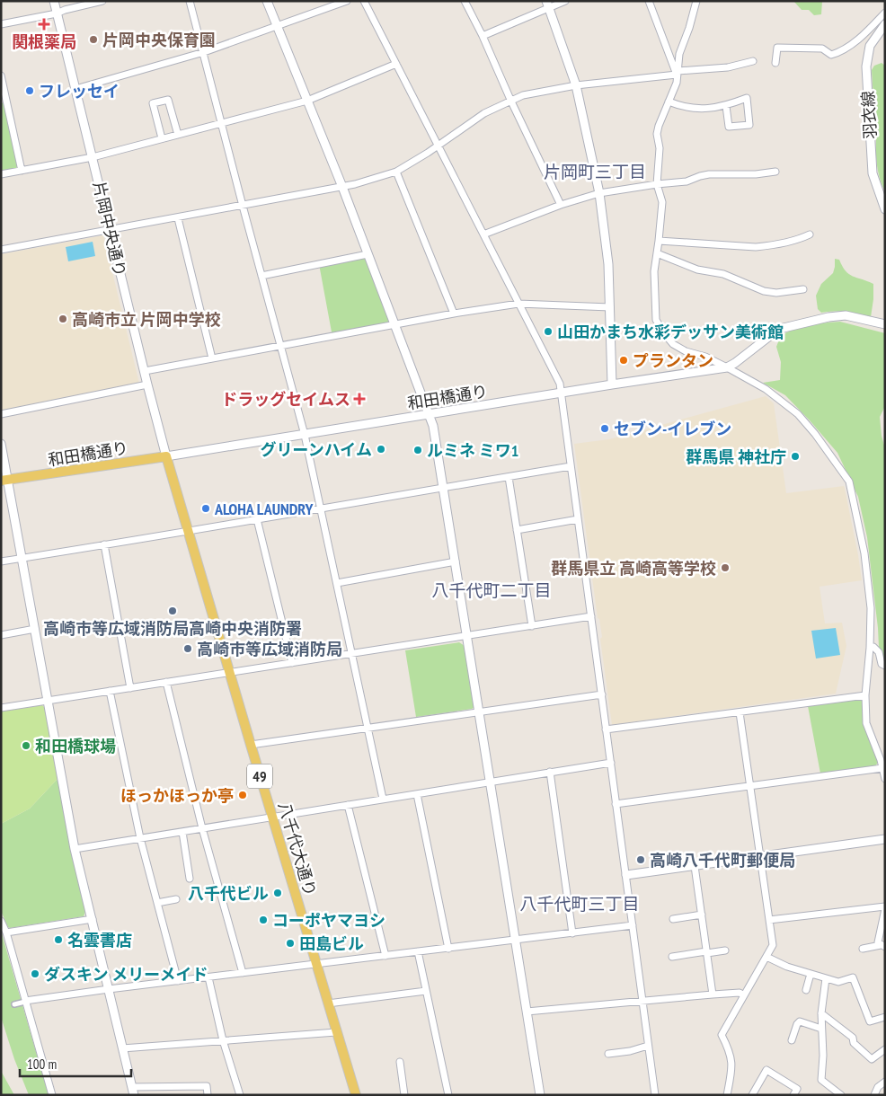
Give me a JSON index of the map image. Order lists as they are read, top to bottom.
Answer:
{
  "streets": {
    "main road": ["和田橋通り", "49", "八千代大通り"],
    "street": ["羽衣線", "片岡中央通り"]
  },
  "crossings": [
    ["片岡中央通り", "和田橋通り"],
    ["片岡中央通り", "八千代大通り"],
    ["和田橋通り", "八千代大通り"]
  ],
  "districts": ["片岡町三丁目", "八千代町二丁目", "八千代町三丁目"],
  "places": {
    "health": ["関根薬局", "ドラッグセイムス"],
    "other": [
      "片岡中央保育園",
      "フレッセイ",
      "高崎市立 片岡中学校",
      "山田かまち水彩デッサン美術館",
      "プランタン",
      "セブン-イレブン",
      "グリーンハイム",
      "ルミネ ミワ1",
      "群馬県 神社庁",
      "ALOHA LAUNDRY",
      "群馬県立 高崎高等学校",
      "高崎市等広域消防局高崎中央消防署",
      "高崎市等広域消防局",
      "和田橋球場",
      "ほっかほっか亭",
      "高崎八千代町郵便局",
      "八千代ビル",
      "コーポヤマヨシ",
      "名雲書店",
      "田島ビル",
      "ダスキン メリーメイド"
    ]
  },
  "scale_bar": "100 m"
}
